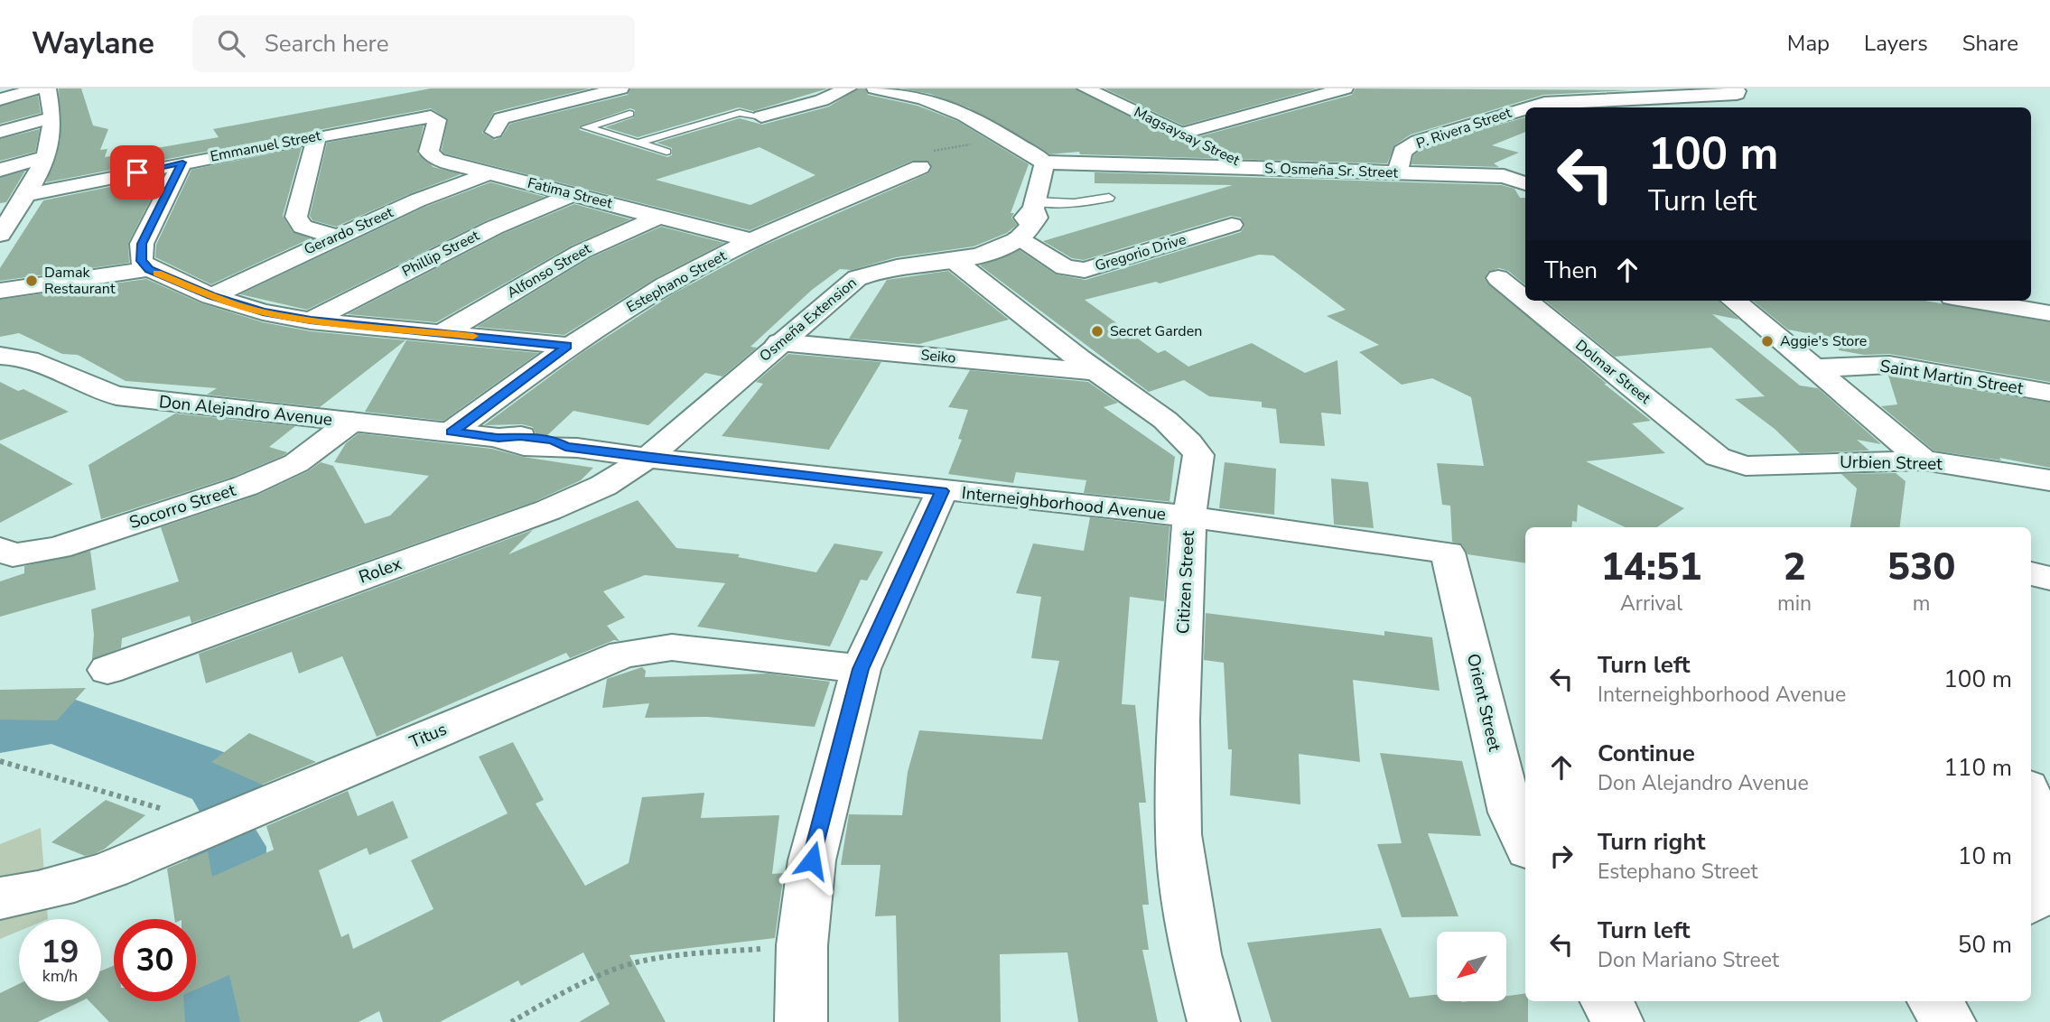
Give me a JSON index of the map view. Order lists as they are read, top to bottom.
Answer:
{
  "streets": {
    "street": [
      "P. Rivera Street",
      "Magsaysay Street",
      "Emmanuel Street",
      "S. Osmeña Sr. Street",
      "Fatima Street",
      "Gerardo Street",
      "Gregorio Drive",
      "Phillip Street",
      "Alfonso Street",
      "Estephano Street",
      "Osmeña Extension",
      "Seiko",
      "Dolmar Street",
      "Saint Martin Street",
      "Don Alejandro Avenue",
      "Urbien Street",
      "Interneighborhood Avenue",
      "Socorro Street",
      "Rolex",
      "Citizen Street",
      "Orient Street",
      "Titus"
    ]
  },
  "crossings": [
    ["P. Rivera Street", "S. Osmeña Sr. Street"],
    ["Magsaysay Street", "S. Osmeña Sr. Street"],
    ["Emmanuel Street", "Fatima Street"],
    ["Fatima Street", "Gerardo Street"],
    ["Fatima Street", "Phillip Street"],
    ["Fatima Street", "Alfonso Street"],
    ["Fatima Street", "Estephano Street"],
    ["Gregorio Drive", "Osmeña Extension"],
    ["Estephano Street", "Don Alejandro Avenue"],
    ["Osmeña Extension", "Seiko"],
    ["Osmeña Extension", "Interneighborhood Avenue"],
    ["Osmeña Extension", "Rolex"],
    ["Osmeña Extension", "Citizen Street"],
    ["Seiko", "Citizen Street"],
    ["Dolmar Street", "Urbien Street"],
    ["Don Alejandro Avenue", "Interneighborhood Avenue"],
    ["Don Alejandro Avenue", "Socorro Street"],
    ["Interneighborhood Avenue", "Rolex"],
    ["Interneighborhood Avenue", "Citizen Street"],
    ["Interneighborhood Avenue", "Orient Street"]
  ],
  "places": ["Damak Restaurant", "Secret Garden", "Aggie's Store"],
  "north": "bottom left",
  "page": {
    "header": "Waylane",
    "search": "Search here",
    "nav": ["Map", "Layers", "Share"],
    "turn": ["100 m", "Turn left"],
    "then": "Then",
    "eta": [
      "14:51",
      "Arrival",
      "2",
      "min",
      "530",
      "m"
    ],
    "list": [
      {
        "name": "Turn left",
        "note": "Interneighborhood Avenue",
        "value": "100 m"
      },
      {
        "name": "Continue",
        "note": "Don Alejandro Avenue",
        "value": "110 m"
      },
      {
        "name": "Turn right",
        "note": "Estephano Street",
        "value": "10 m"
      },
      {
        "name": "Turn left",
        "note": "Don Mariano Street",
        "value": "50 m"
      }
    ],
    "speed": "19 km/h",
    "limit": "30"
  }
}
